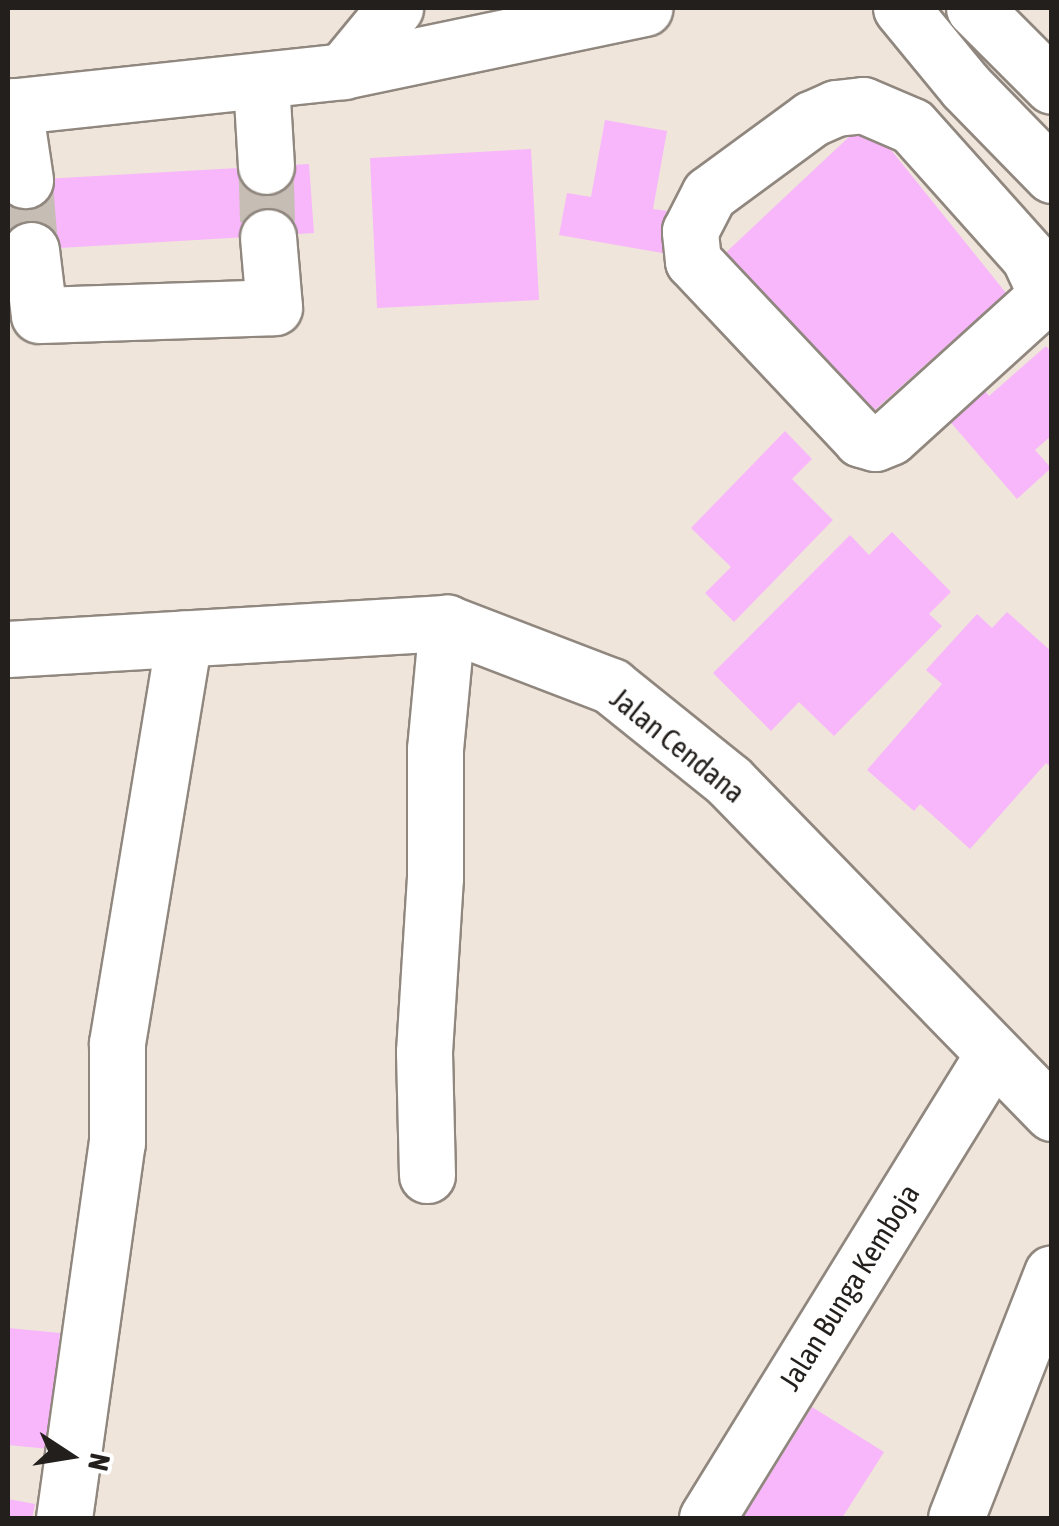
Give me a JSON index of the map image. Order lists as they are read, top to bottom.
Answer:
{
  "streets": {
    "street": ["Jalan Cendana", "Jalan Bunga Kemboja"]
  },
  "crossings": [
    ["Jalan Cendana", "Jalan Bunga Kemboja"]
  ],
  "north": "right"
}
